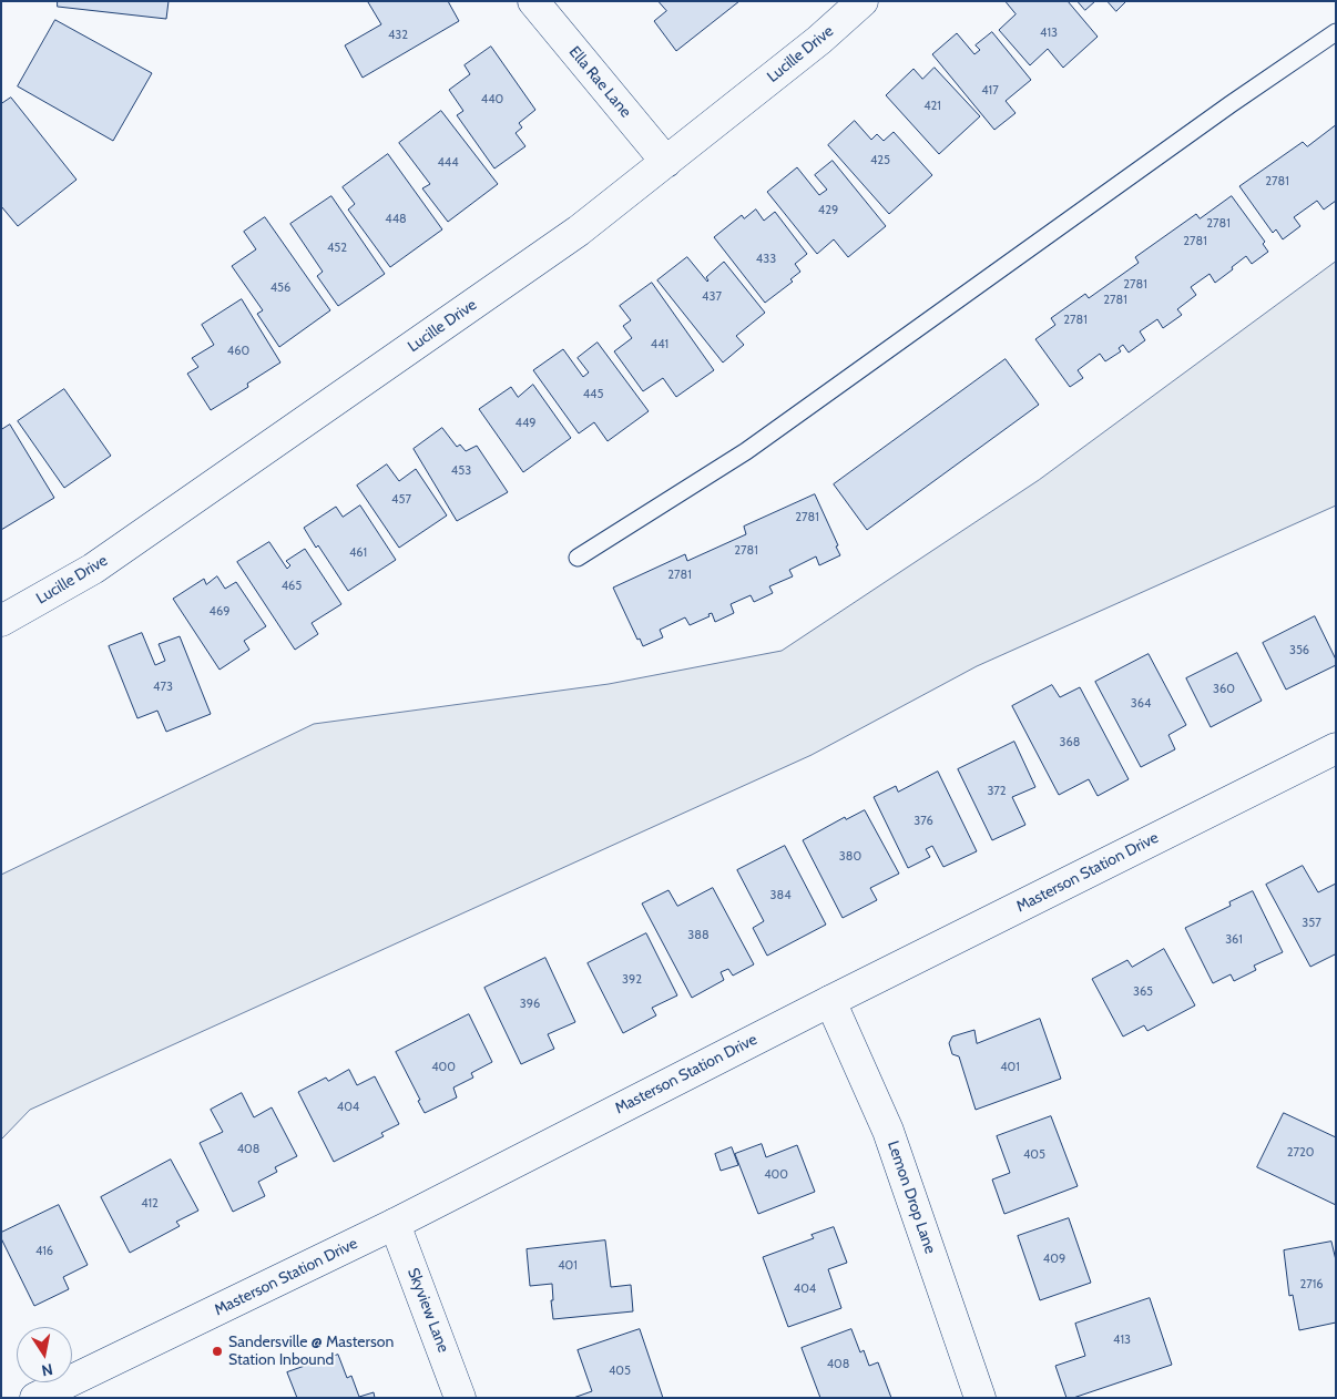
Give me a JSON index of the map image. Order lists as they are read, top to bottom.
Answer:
{
  "streets": {
    "street": [
      "Lucille Drive",
      "Ella Rae Lane",
      "Masterson Station Drive",
      "Lemon Drop Lane",
      "Skyview Lane"
    ]
  },
  "crossings": [
    ["Lucille Drive", "Ella Rae Lane"],
    ["Masterson Station Drive", "Lemon Drop Lane"],
    ["Masterson Station Drive", "Skyview Lane"]
  ],
  "places": ["Sandersville @ Masterson Station Inbound"],
  "house_numbers": [
    "413",
    "432",
    "417",
    "440",
    "421",
    "425",
    "444",
    "2781",
    "429",
    "448",
    "2781",
    "2781",
    "452",
    "433",
    "2781",
    "456",
    "437",
    "2781",
    "2781",
    "441",
    "460",
    "445",
    "449",
    "453",
    "457",
    "2781",
    "2781",
    "461",
    "2781",
    "465",
    "469",
    "356",
    "473",
    "360",
    "364",
    "368",
    "372",
    "376",
    "380",
    "384",
    "357",
    "388",
    "361",
    "392",
    "365",
    "396",
    "400",
    "401",
    "404",
    "408",
    "2720",
    "405",
    "400",
    "412",
    "416",
    "409",
    "401",
    "2716",
    "404",
    "413",
    "408",
    "405"
  ],
  "north": "bottom"
}
